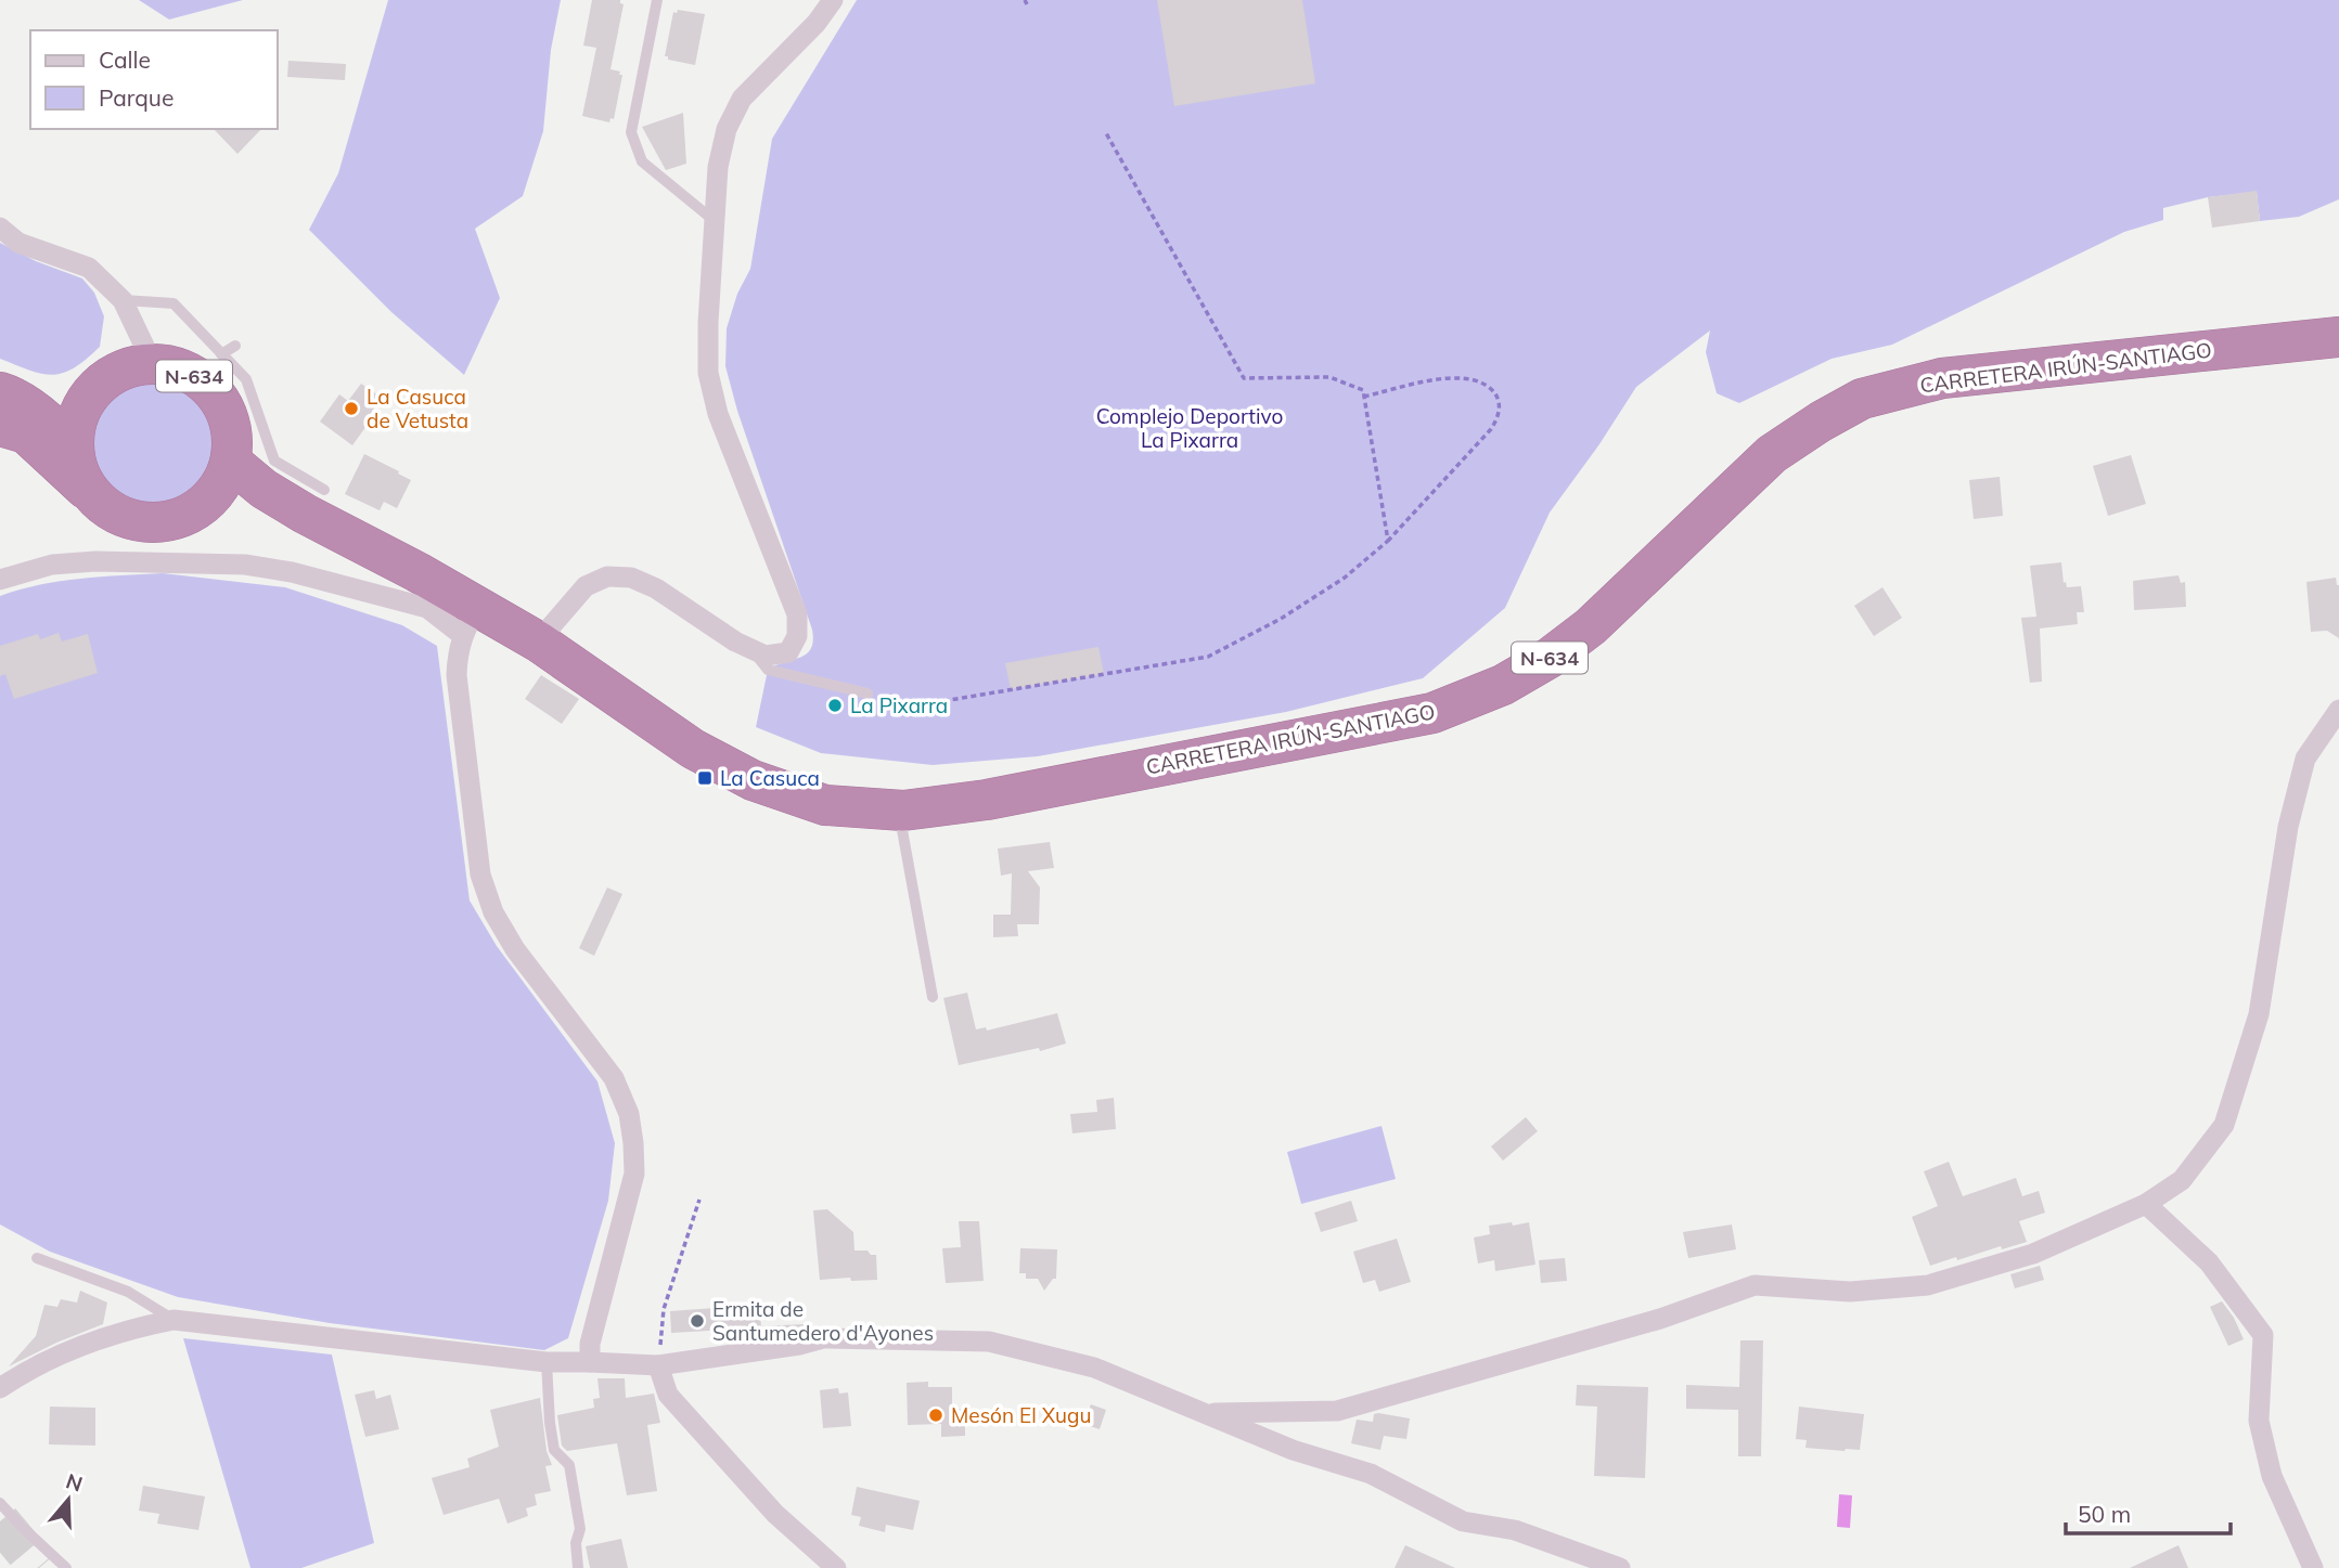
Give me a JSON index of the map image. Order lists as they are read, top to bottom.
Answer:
{
  "streets": {
    "highway": ["CARRETERA IRÚN-SANTIAGO", "N-634"]
  },
  "crossings": [
    ["CARRETERA IRÚN-SANTIAGO", "N-634"]
  ],
  "parks": ["Complejo Deportivo La Pixarra"],
  "places": {
    "other": [
      "La Casuca de Vetusta",
      "La Pixarra",
      "Ermita de Santumedero d'Ayones",
      "Mesón El Xugu"
    ],
    "transit": ["La Casuca"]
  },
  "legend": ["Calle", "Parque"],
  "scale_bar": "50 m",
  "north": "top"
}
